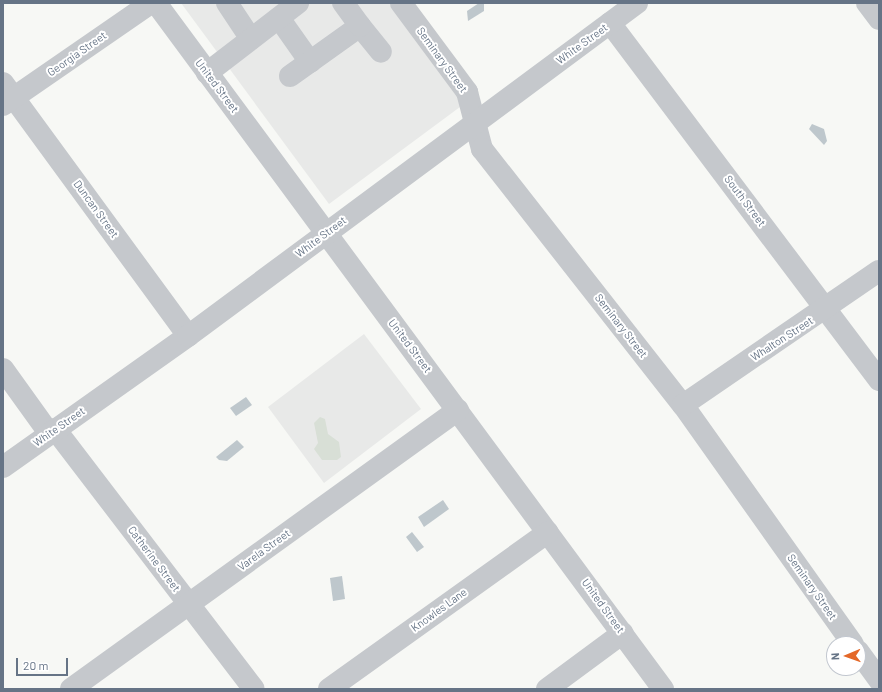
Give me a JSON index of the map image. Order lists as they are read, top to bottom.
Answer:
{
  "streets": {
    "street": [
      "White Street",
      "Georgia Street",
      "Seminary Street",
      "United Street",
      "South Street",
      "Duncan Street",
      "Whalton Street",
      "Varela Street",
      "Catherine Street",
      "Knowles Lane"
    ]
  },
  "crossings": [
    ["White Street", "Seminary Street"],
    ["White Street", "United Street"],
    ["White Street", "South Street"],
    ["White Street", "Duncan Street"],
    ["White Street", "Catherine Street"],
    ["Georgia Street", "Duncan Street"],
    ["Seminary Street", "Whalton Street"],
    ["United Street", "Varela Street"],
    ["United Street", "Knowles Lane"],
    ["South Street", "Whalton Street"],
    ["Varela Street", "Catherine Street"]
  ],
  "scale_bar": "20 m",
  "north": "left"
}
